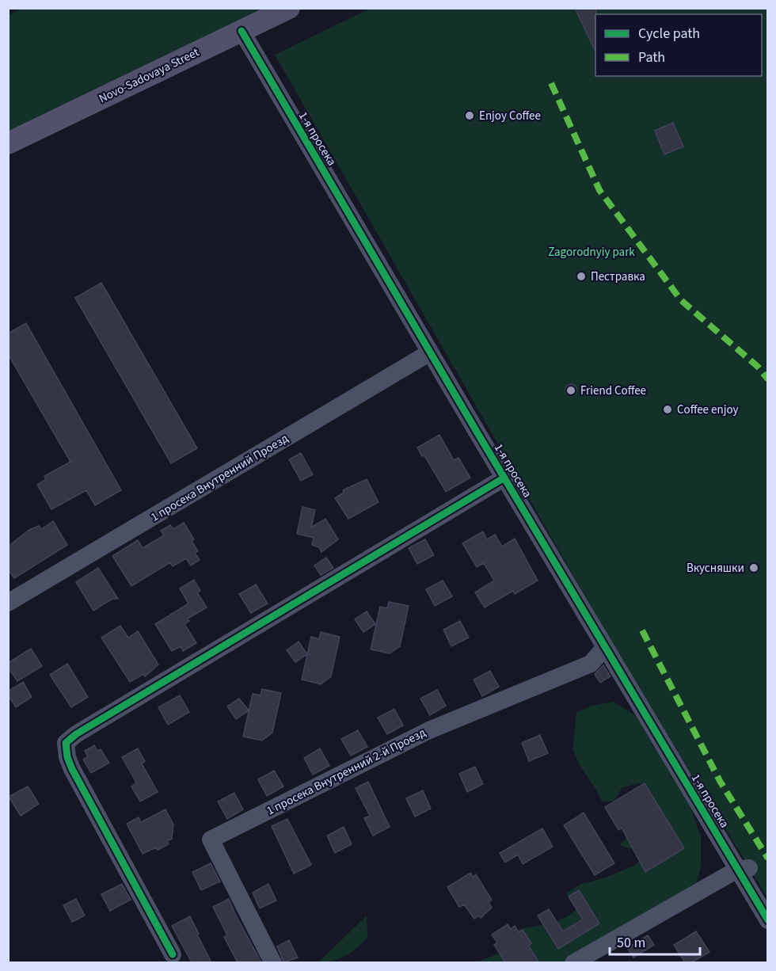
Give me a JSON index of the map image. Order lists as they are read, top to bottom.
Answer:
{
  "streets": {
    "main road": ["Novo-Sadovaya Street"],
    "street": ["1-я просека", "1 просека Внутренний Проезд", "1 просека Внутренний 2-й Проезд"]
  },
  "crossings": [
    ["Novo-Sadovaya Street", "1-я просека"],
    ["1-я просека", "1 просека Внутренний Проезд"],
    ["1-я просека", "1 просека Внутренний 2-й Проезд"]
  ],
  "parks": ["Zagorodnyiy park"],
  "places": [
    "Enjoy Coffee",
    "Пестравка",
    "Friend Coffee",
    "Coffee enjoy",
    "Вкусняшки"
  ],
  "legend": ["Cycle path", "Path"],
  "scale_bar": "50 m"
}
